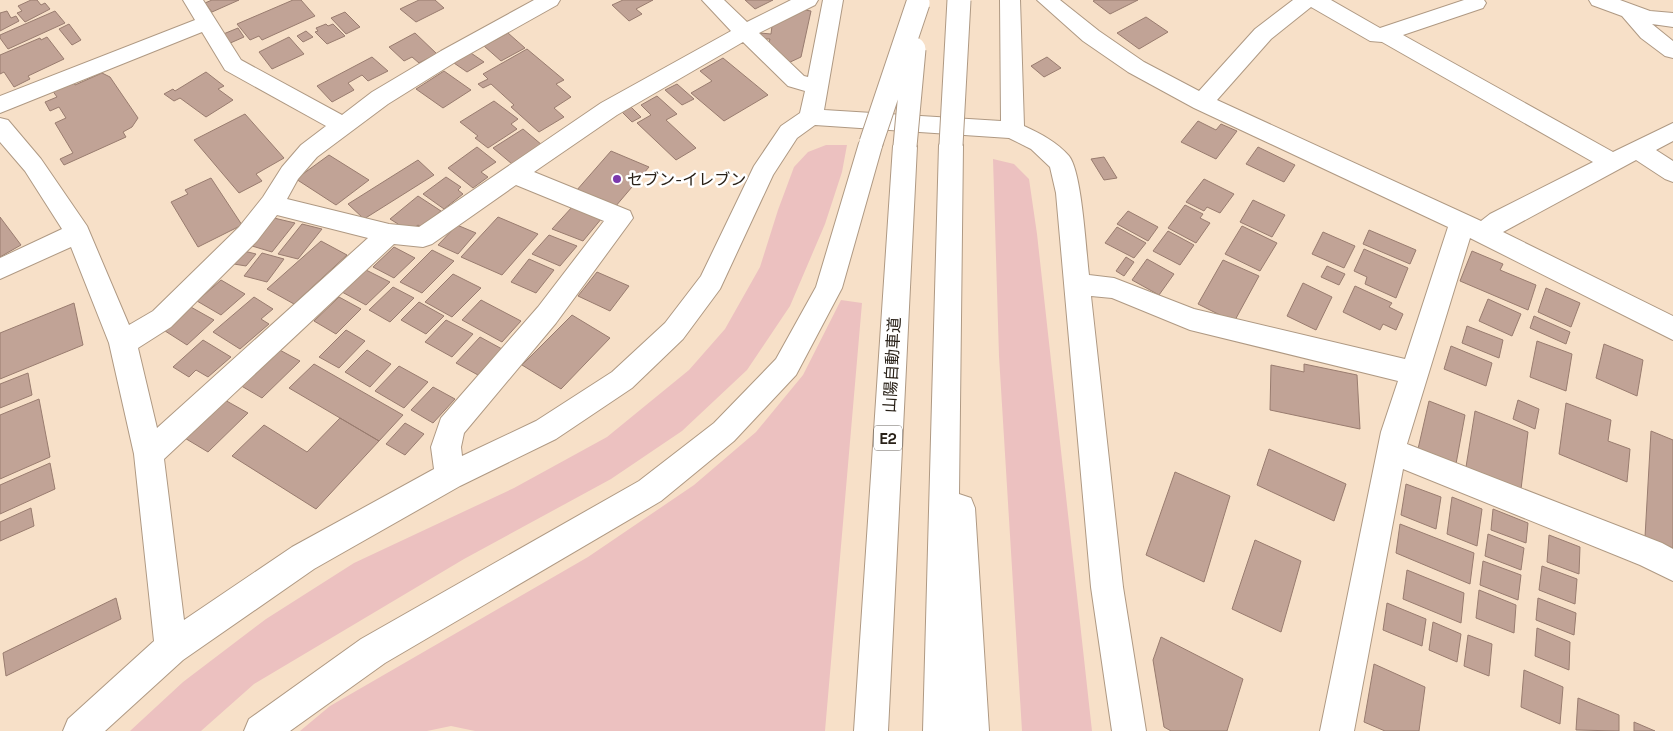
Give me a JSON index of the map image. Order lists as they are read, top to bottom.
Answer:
{
  "streets": {
    "main road": ["山陽自動車道", "E2"]
  },
  "places": ["セブン-イレブン"]
}
